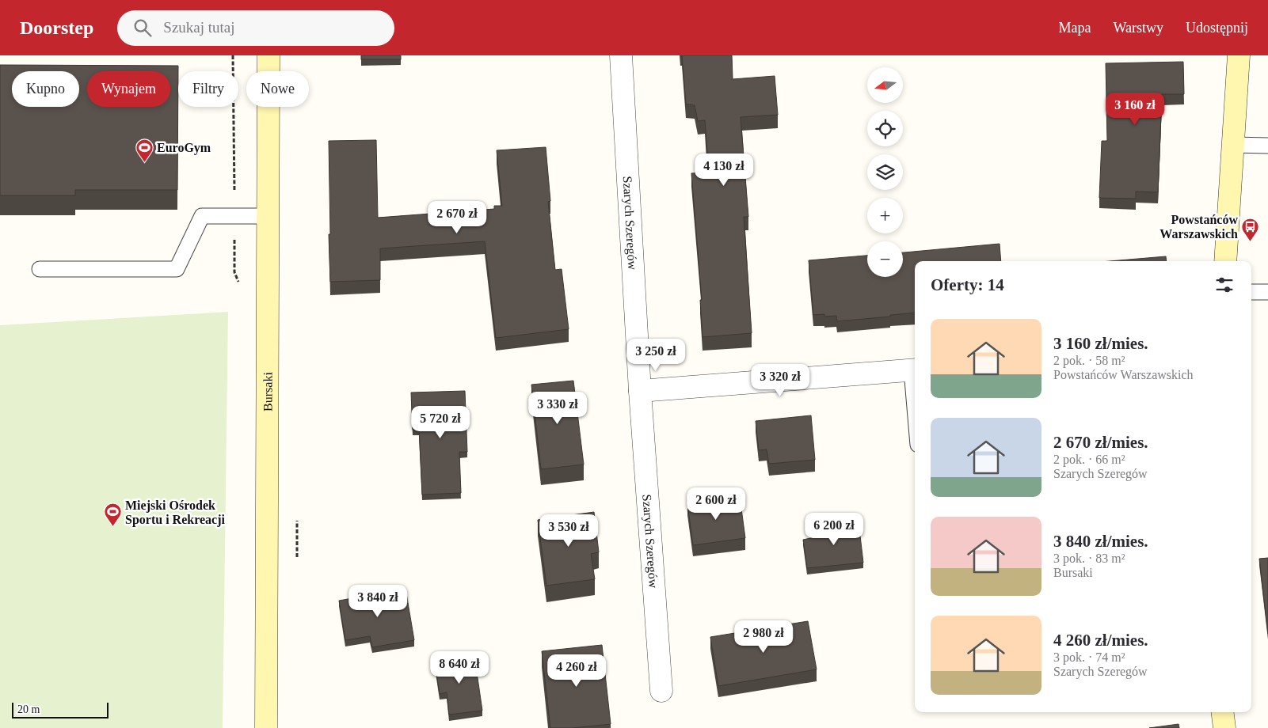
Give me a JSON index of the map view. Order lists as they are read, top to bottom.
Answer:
{
  "streets": {
    "street": ["Szarych Szeregów", "Bursaki"]
  },
  "places": {
    "sports": ["EuroGym", "Miejski Ośrodek Sportu i Rekreacji"],
    "bus stop": ["Powstańców Warszawskich"]
  },
  "scale_bar": "20 m",
  "north": "left",
  "page": {
    "header": "Doorstep",
    "search": "Szukaj tutaj",
    "nav": ["Mapa", "Warstwy", "Udostępnij"],
    "map_buttons": ["+", "−"],
    "chip": [
      "Kupno",
      "Wynajem",
      "Filtry",
      "Nowe"
    ],
    "price": [
      "3 160 zł",
      "4 130 zł",
      "2 670 zł",
      "3 250 zł",
      "3 320 zł",
      "3 330 zł",
      "5 720 zł",
      "2 600 zł",
      "6 200 zł",
      "3 530 zł",
      "3 840 zł",
      "2 980 zł",
      "8 640 zł",
      "4 260 zł"
    ],
    "heading": "Oferty: 14",
    "list": [
      {
        "name": "3 160 zł/mies.",
        "note": "2 pok. · 58 m² · Powstańców Warszawskich"
      },
      {
        "name": "2 670 zł/mies.",
        "note": "2 pok. · 66 m² · Szarych Szeregów"
      },
      {
        "name": "3 840 zł/mies.",
        "note": "3 pok. · 83 m² · Bursaki"
      },
      {
        "name": "4 260 zł/mies.",
        "note": "3 pok. · 74 m² · Szarych Szeregów"
      }
    ],
    "scale": "20 m"
  }
}
